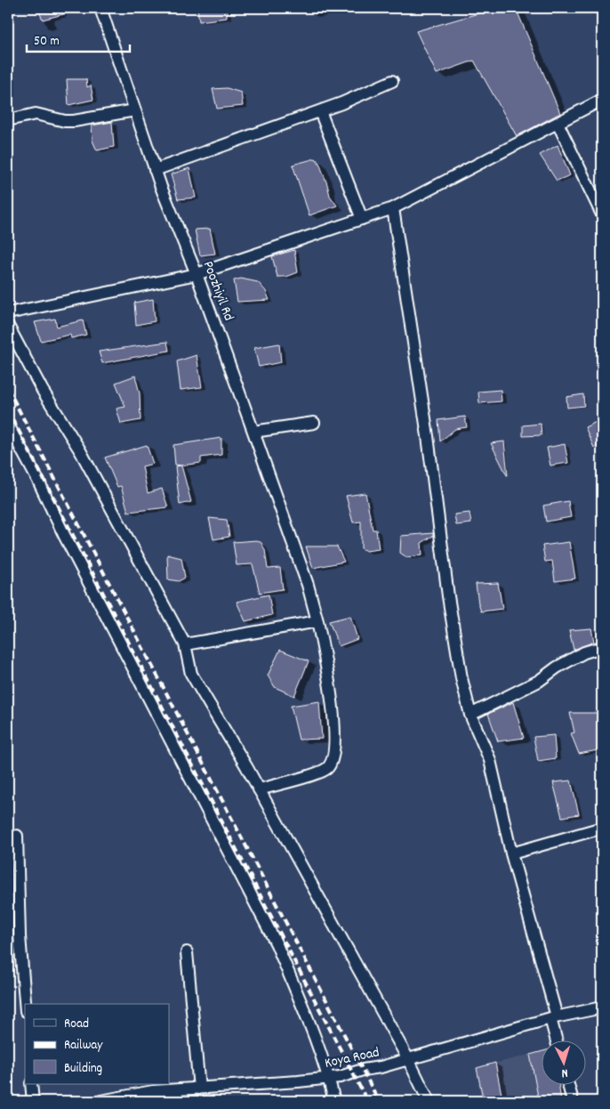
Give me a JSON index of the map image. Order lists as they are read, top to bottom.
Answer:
{
  "streets": {
    "street": ["Poozhiyil Rd", "Koya Road"]
  },
  "legend": ["Road", "Railway", "Building"],
  "scale_bar": "50 m",
  "north": "bottom"
}
